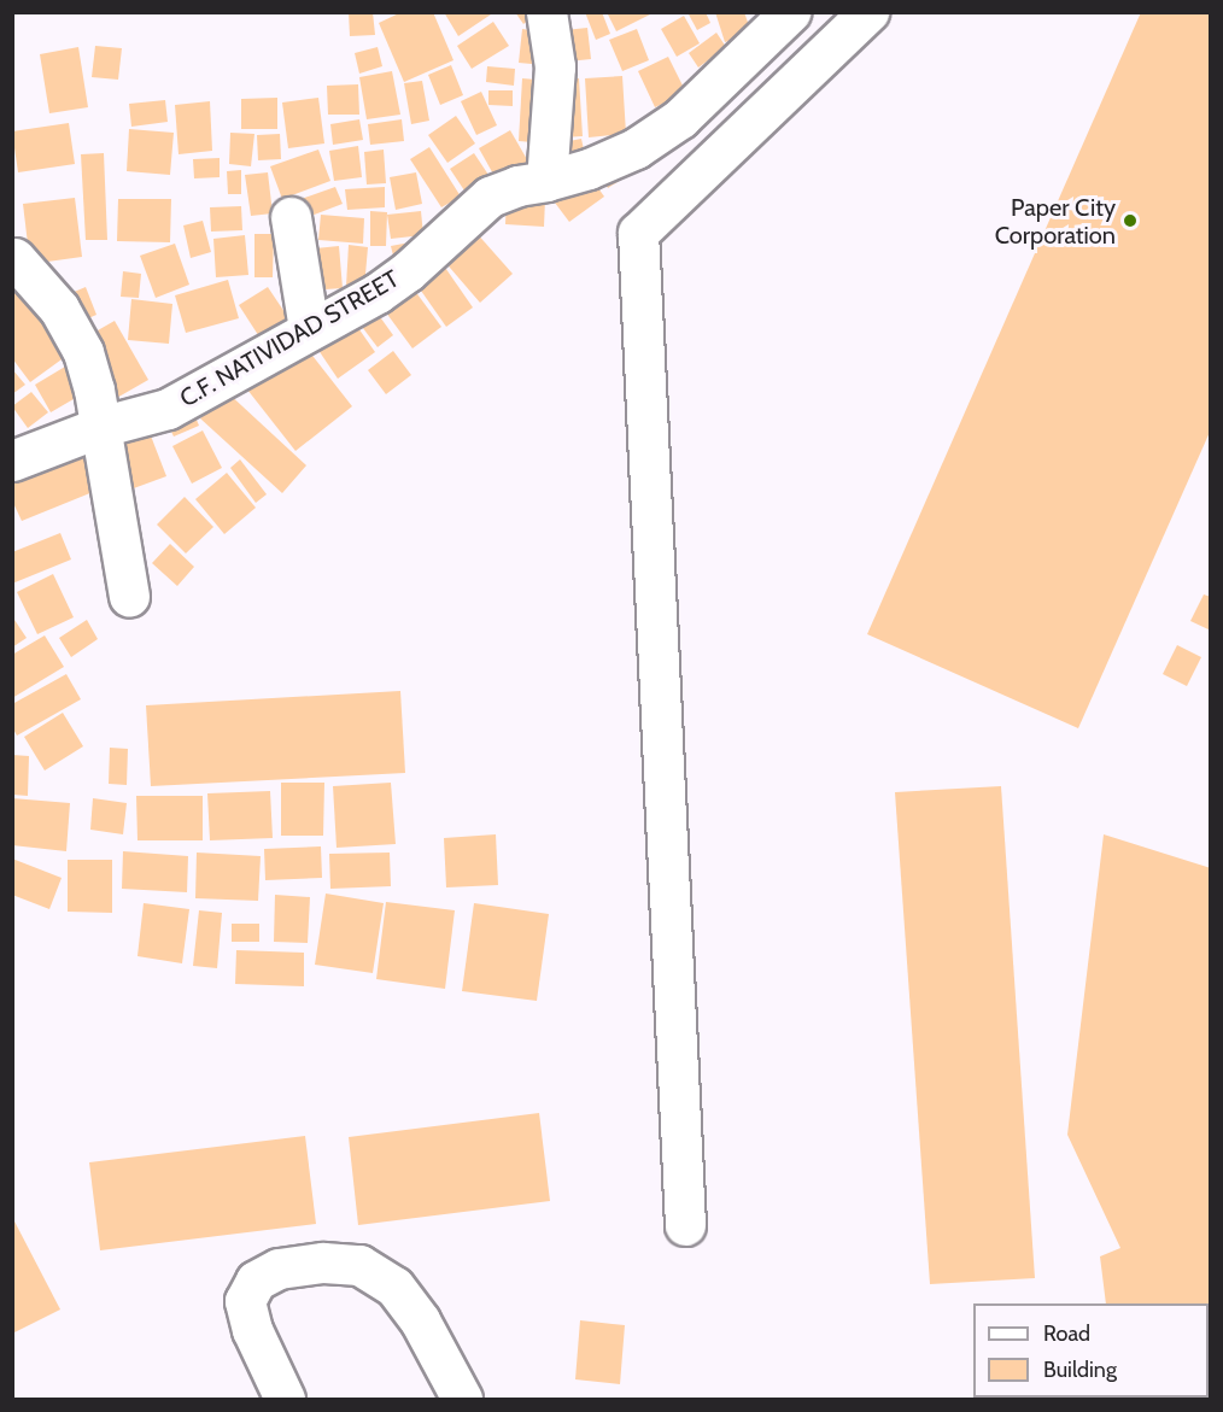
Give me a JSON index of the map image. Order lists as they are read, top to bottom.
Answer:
{
  "streets": {
    "street": ["C.F. NATIVIDAD STREET"]
  },
  "places": ["Paper City Corporation"],
  "legend": ["Road", "Building"]
}
